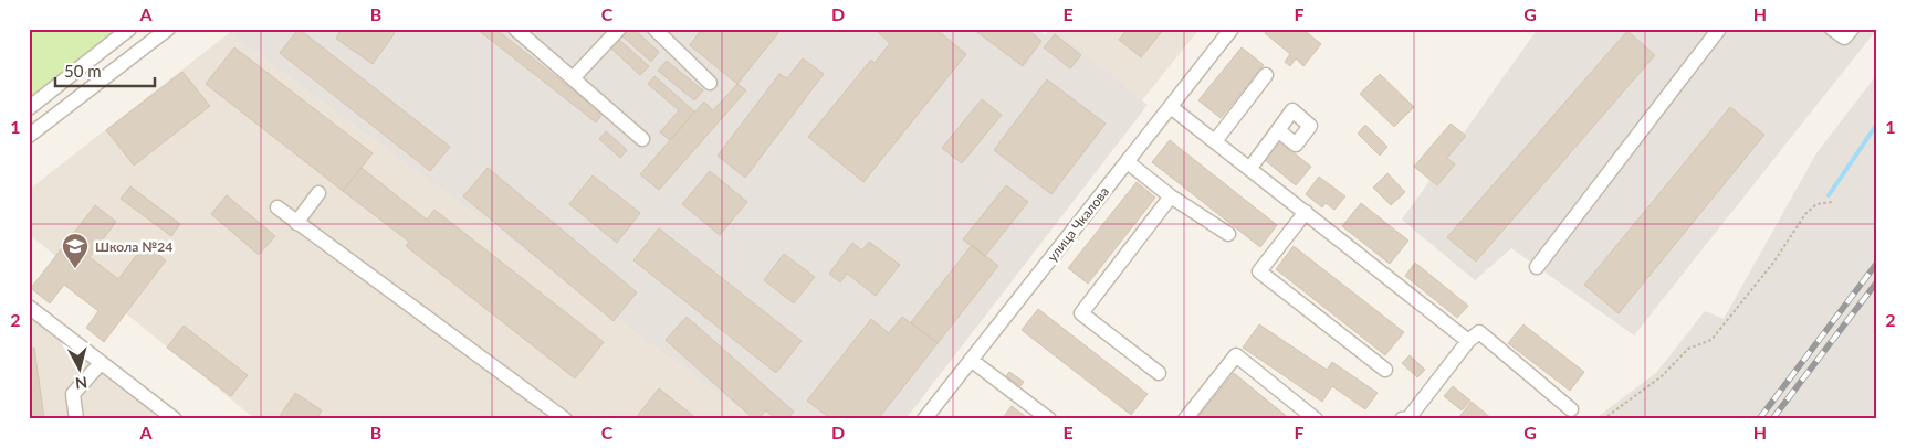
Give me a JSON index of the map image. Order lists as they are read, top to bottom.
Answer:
{
  "streets": {
    "street": ["улица Чкалова"]
  },
  "places": {
    "school or university": ["Школа №24"]
  },
  "scale_bar": "50 m",
  "north": "bottom",
  "grid": {
    "columns": [
      "A",
      "B",
      "C",
      "D",
      "E",
      "F",
      "G",
      "H"
    ],
    "rows": ["1", "2"]
  }
}
